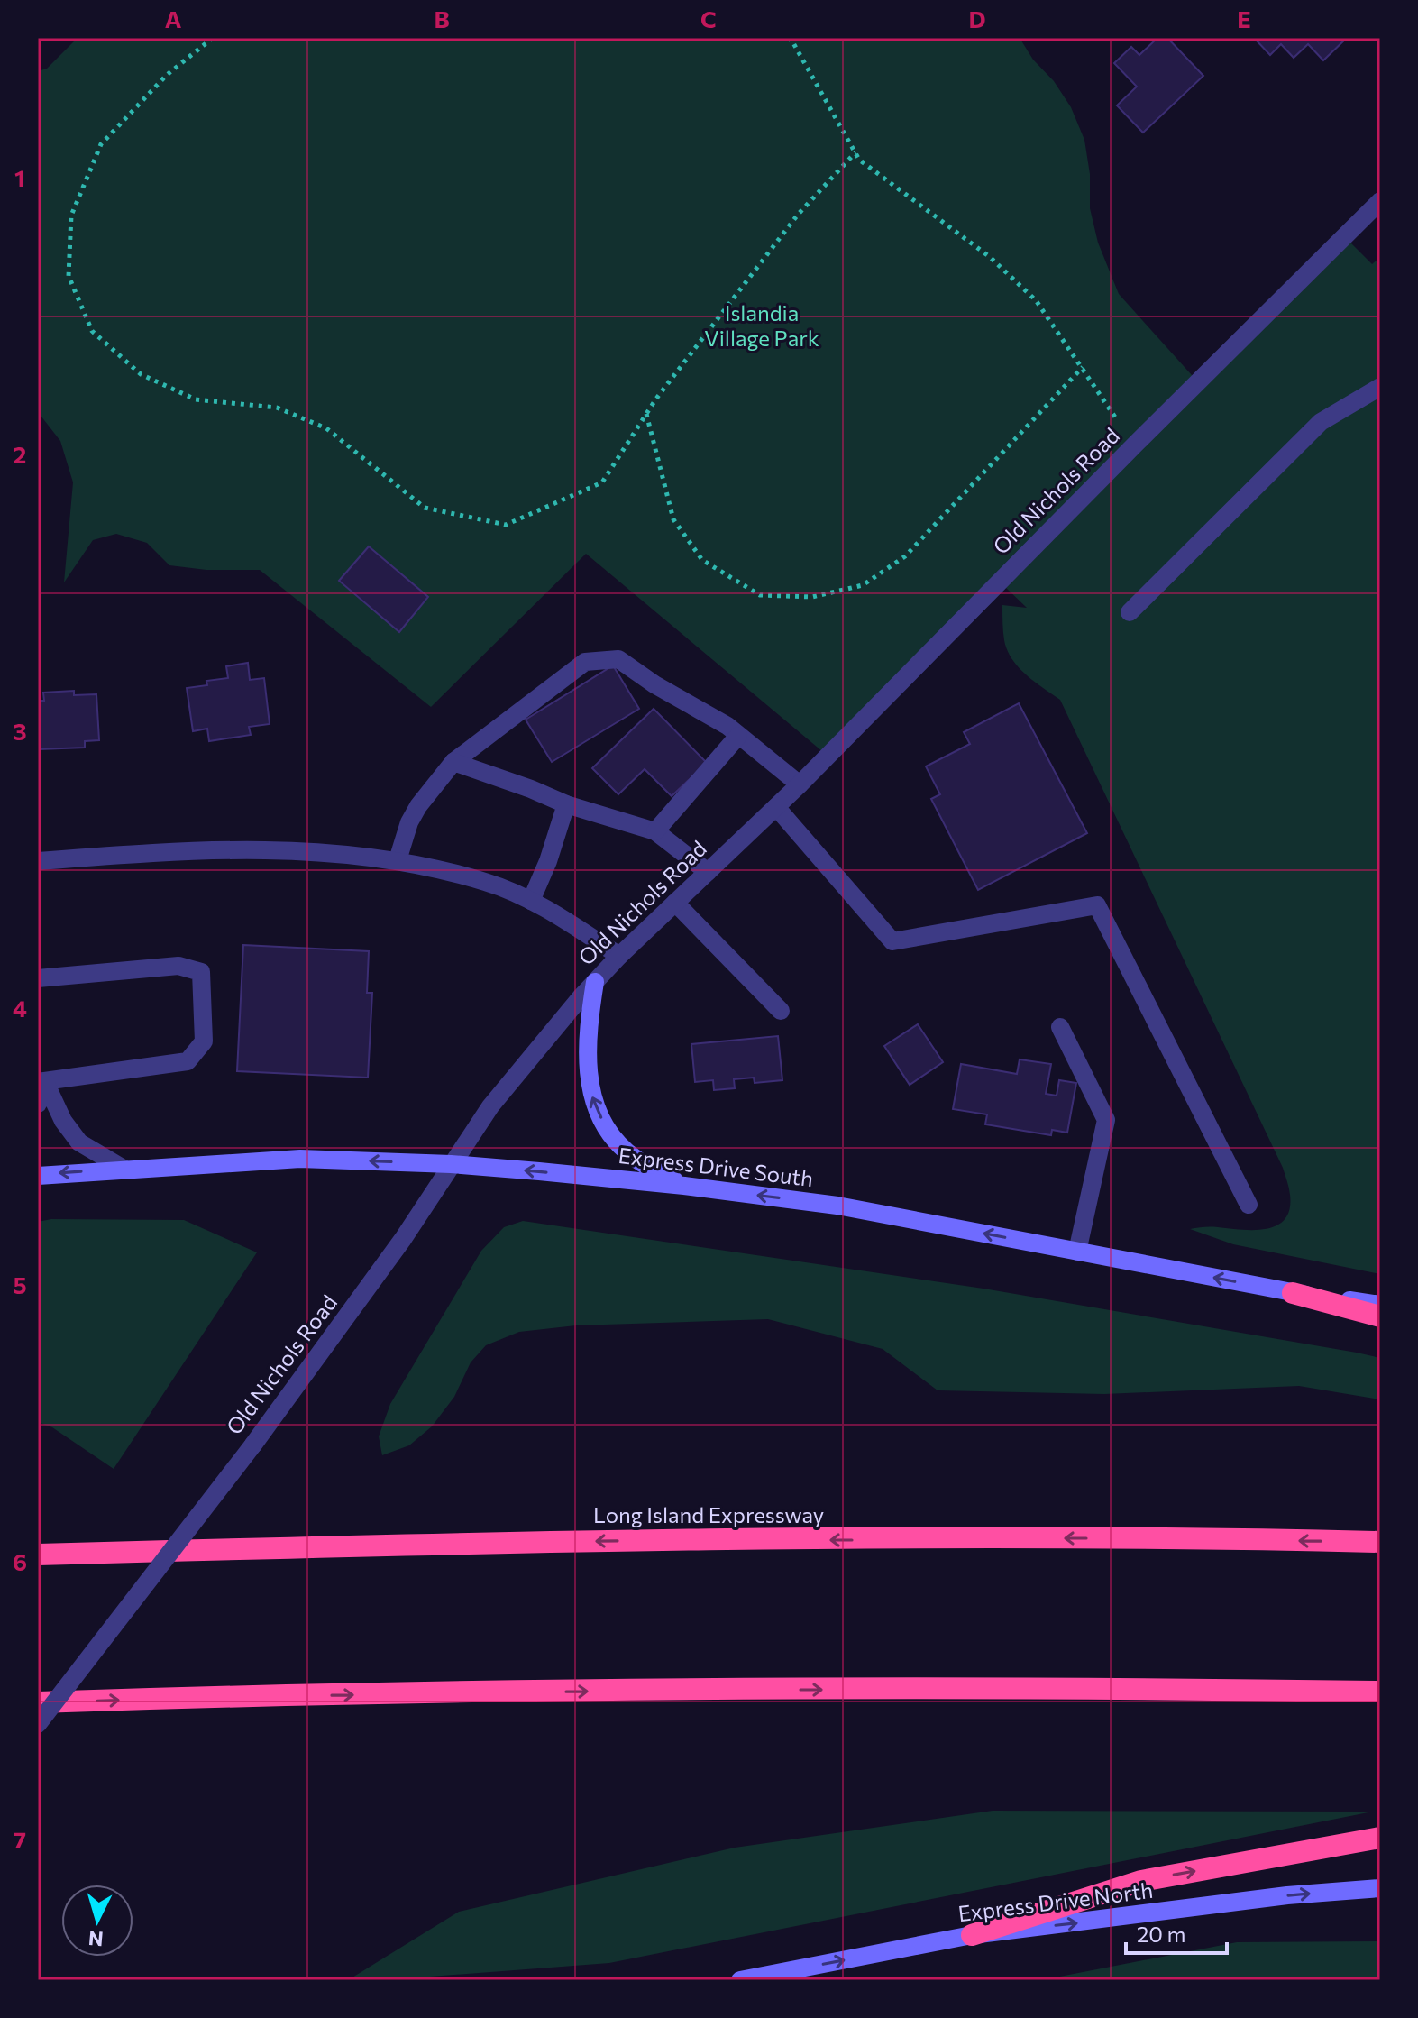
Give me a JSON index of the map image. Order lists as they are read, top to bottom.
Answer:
{
  "streets": {
    "highway": ["Long Island Expressway"],
    "main road": ["Express Drive South", "Express Drive North"],
    "street": ["Old Nichols Road"]
  },
  "crossings": [
    ["Old Nichols Road", "Express Drive South"]
  ],
  "one_way": ["Express Drive South", "Express Drive North"],
  "parks": ["Islandia Village Park"],
  "scale_bar": "20 m",
  "north": "bottom",
  "grid": {
    "columns": [
      "A",
      "B",
      "C",
      "D",
      "E"
    ],
    "rows": [
      "1",
      "2",
      "3",
      "4",
      "5",
      "6",
      "7"
    ]
  }
}
